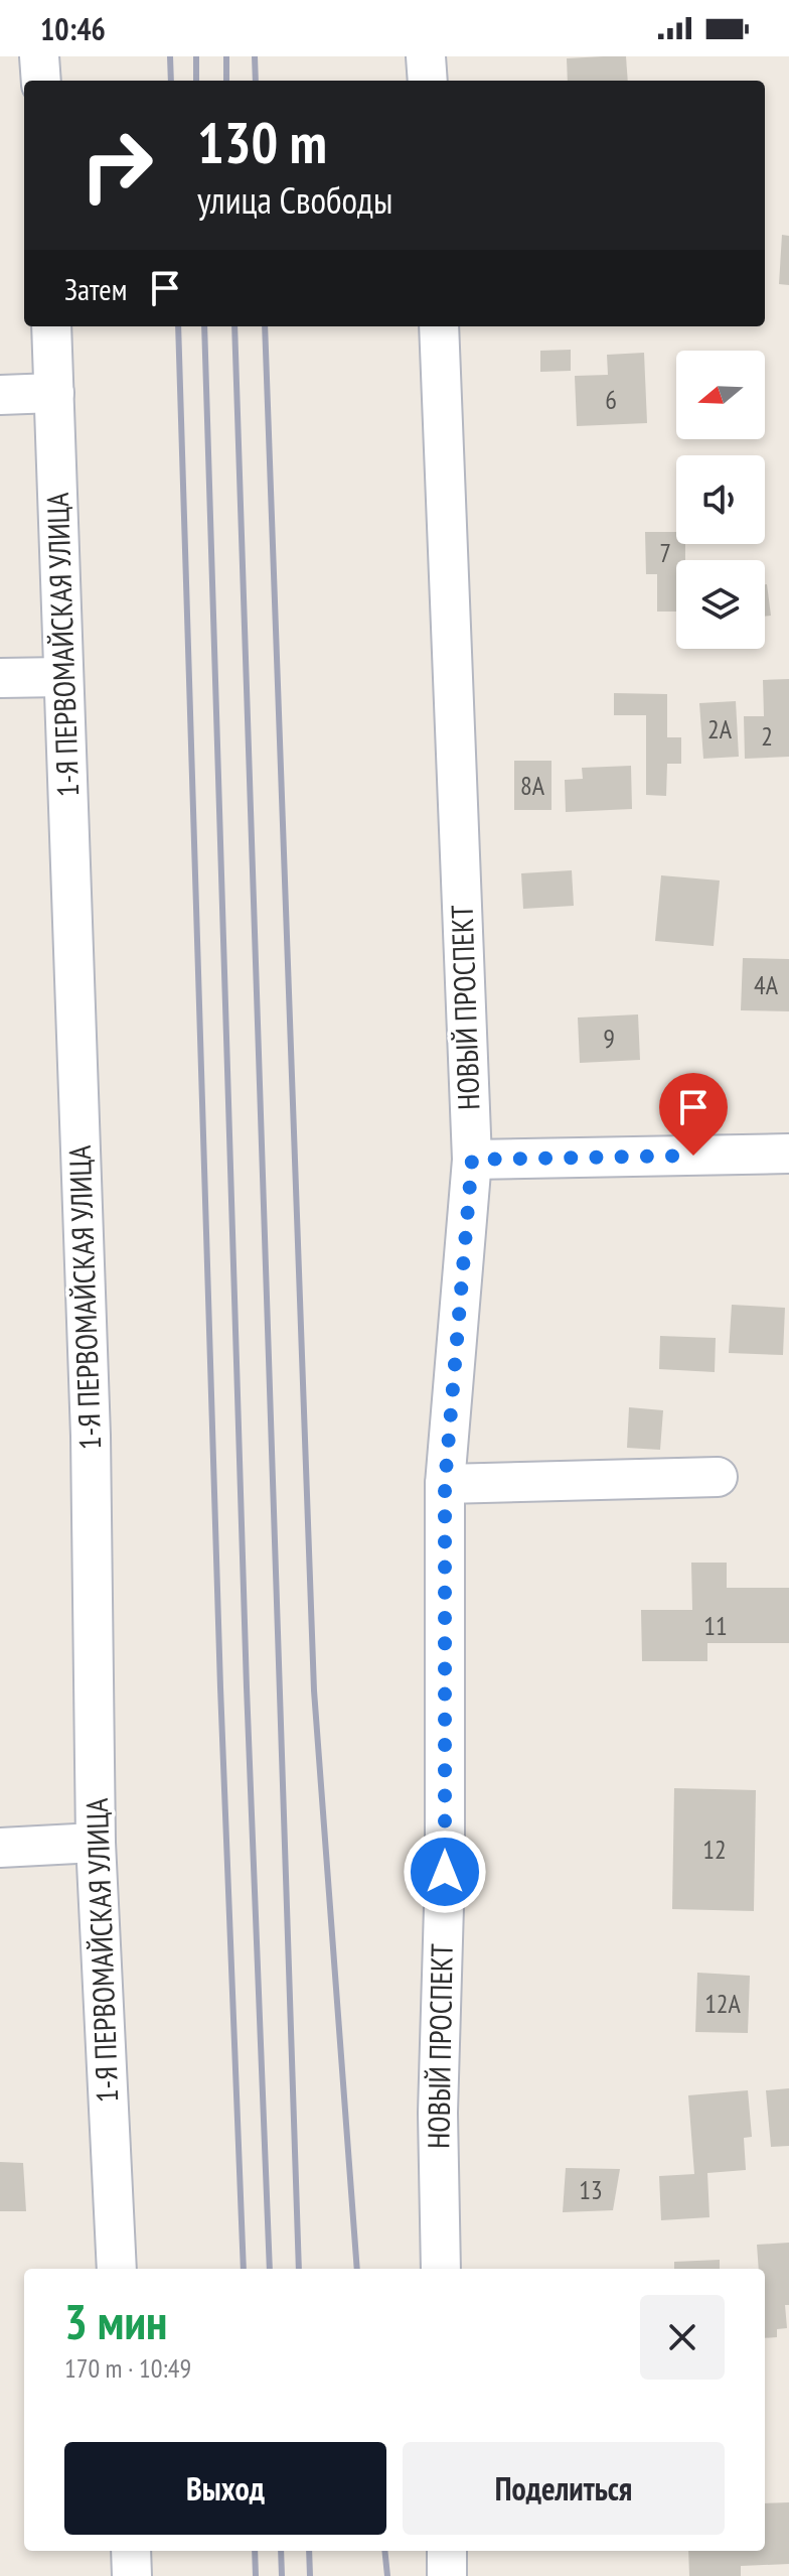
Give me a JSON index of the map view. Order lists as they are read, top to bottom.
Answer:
{
  "streets": {
    "street": ["1-Я ПЕРВОМАЙСКАЯ УЛИЦА", "НОВЫЙ ПРОСПЕКТ"]
  },
  "house_numbers": [
    "6",
    "7",
    "2А",
    "2",
    "8А",
    "4А",
    "9",
    "11",
    "12",
    "12А",
    "13"
  ],
  "north": "left",
  "page": {
    "status": "10:46",
    "turn": ["130 m", "улица Свободы"],
    "then": "Затем",
    "heading": ["3 мин", "170 m · 10:49"],
    "buttons": ["Выход", "Поделиться"]
  }
}
